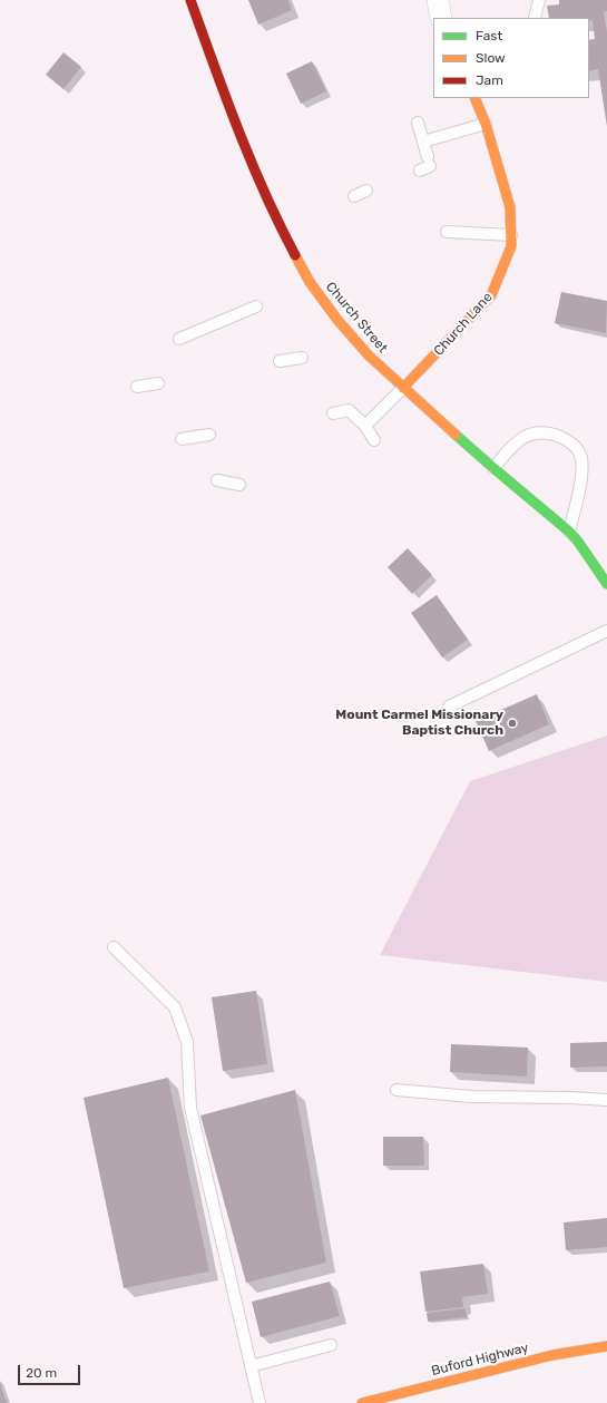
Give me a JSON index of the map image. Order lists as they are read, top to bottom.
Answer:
{
  "streets": {
    "street": ["Church Street", "Church Lane", "Buford Highway"]
  },
  "crossings": [
    ["Church Street", "Church Lane"]
  ],
  "places": ["Mount Carmel Missionary Baptist Church"],
  "legend": ["Fast", "Slow", "Jam"],
  "scale_bar": "20 m"
}
